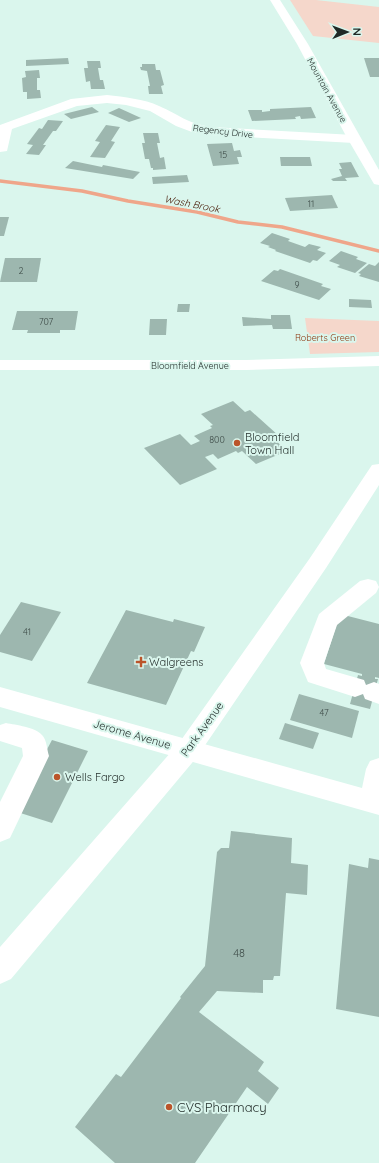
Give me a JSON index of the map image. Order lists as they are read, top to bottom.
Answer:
{
  "streets": {
    "main road": [
      "Mountain Avenue",
      "Regency Drive",
      "Bloomfield Avenue",
      "Park Avenue",
      "Jerome Avenue"
    ]
  },
  "crossings": [
    ["Mountain Avenue", "Regency Drive"],
    ["Park Avenue", "Jerome Avenue"]
  ],
  "water": ["Wash Brook"],
  "parks": ["Roberts Green"],
  "places": {
    "other": ["Bloomfield Town Hall", "Wells Fargo", "CVS Pharmacy"],
    "health": ["Walgreens"]
  },
  "house_numbers": [
    "15",
    "11",
    "2",
    "9",
    "707",
    "800",
    "41",
    "47",
    "48"
  ],
  "north": "right"
}
